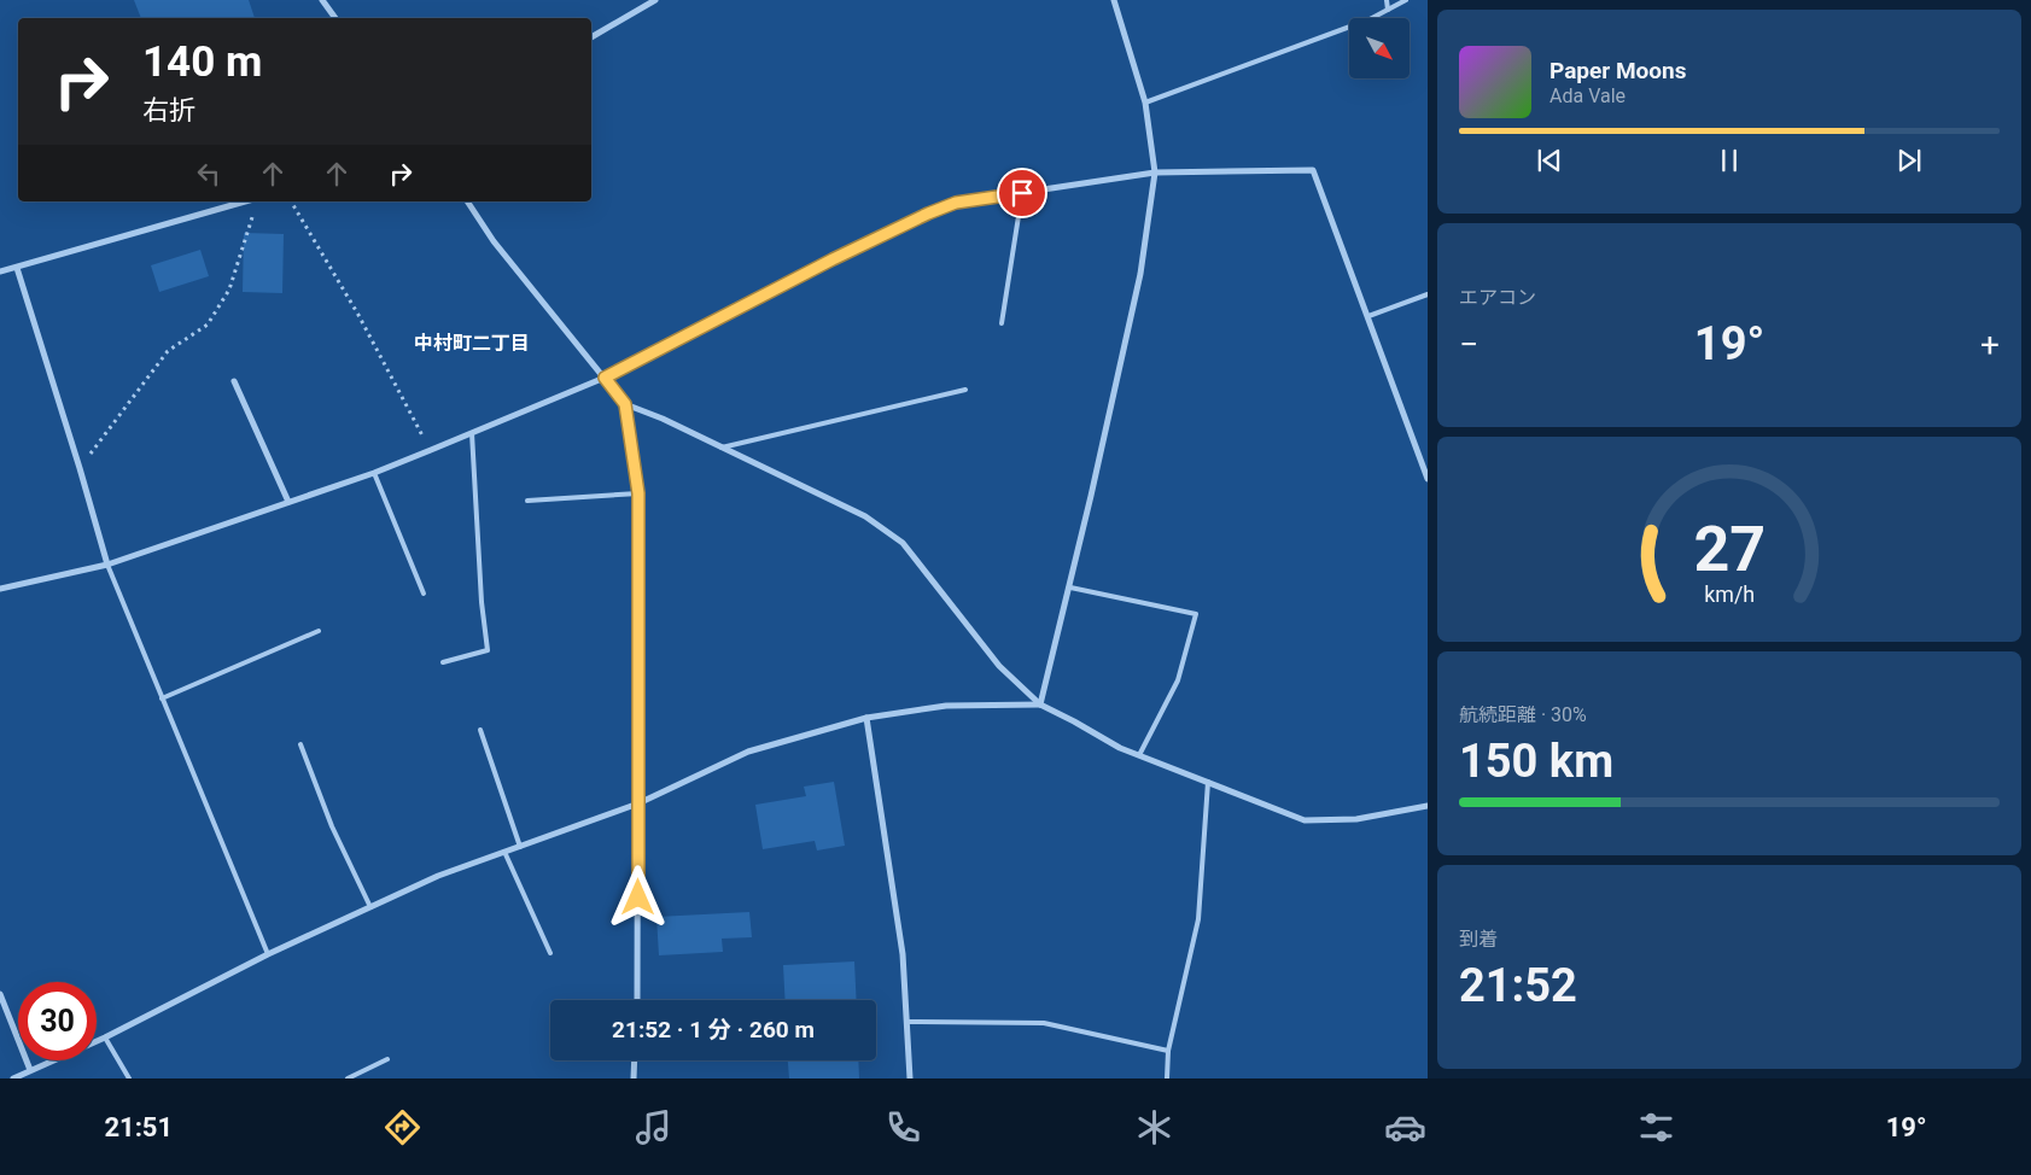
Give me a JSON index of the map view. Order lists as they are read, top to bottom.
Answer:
{
  "districts": ["中村町二丁目"],
  "north": "bottom right",
  "page": {
    "turn": ["140 m", "右折"],
    "song": ["Paper Moons", "Ada Vale"],
    "tile": [
      "エアコン",
      ["航続距離 · 30%", "150 km"],
      ["到着", "21:52"]
    ],
    "heat": ["−", "19°", "+"],
    "limit": "30",
    "trip": "21:52 · 1 分 · 260 m",
    "tabs": ["21:51", "19°"],
    "gauge": ["27", "km/h"]
  }
}
